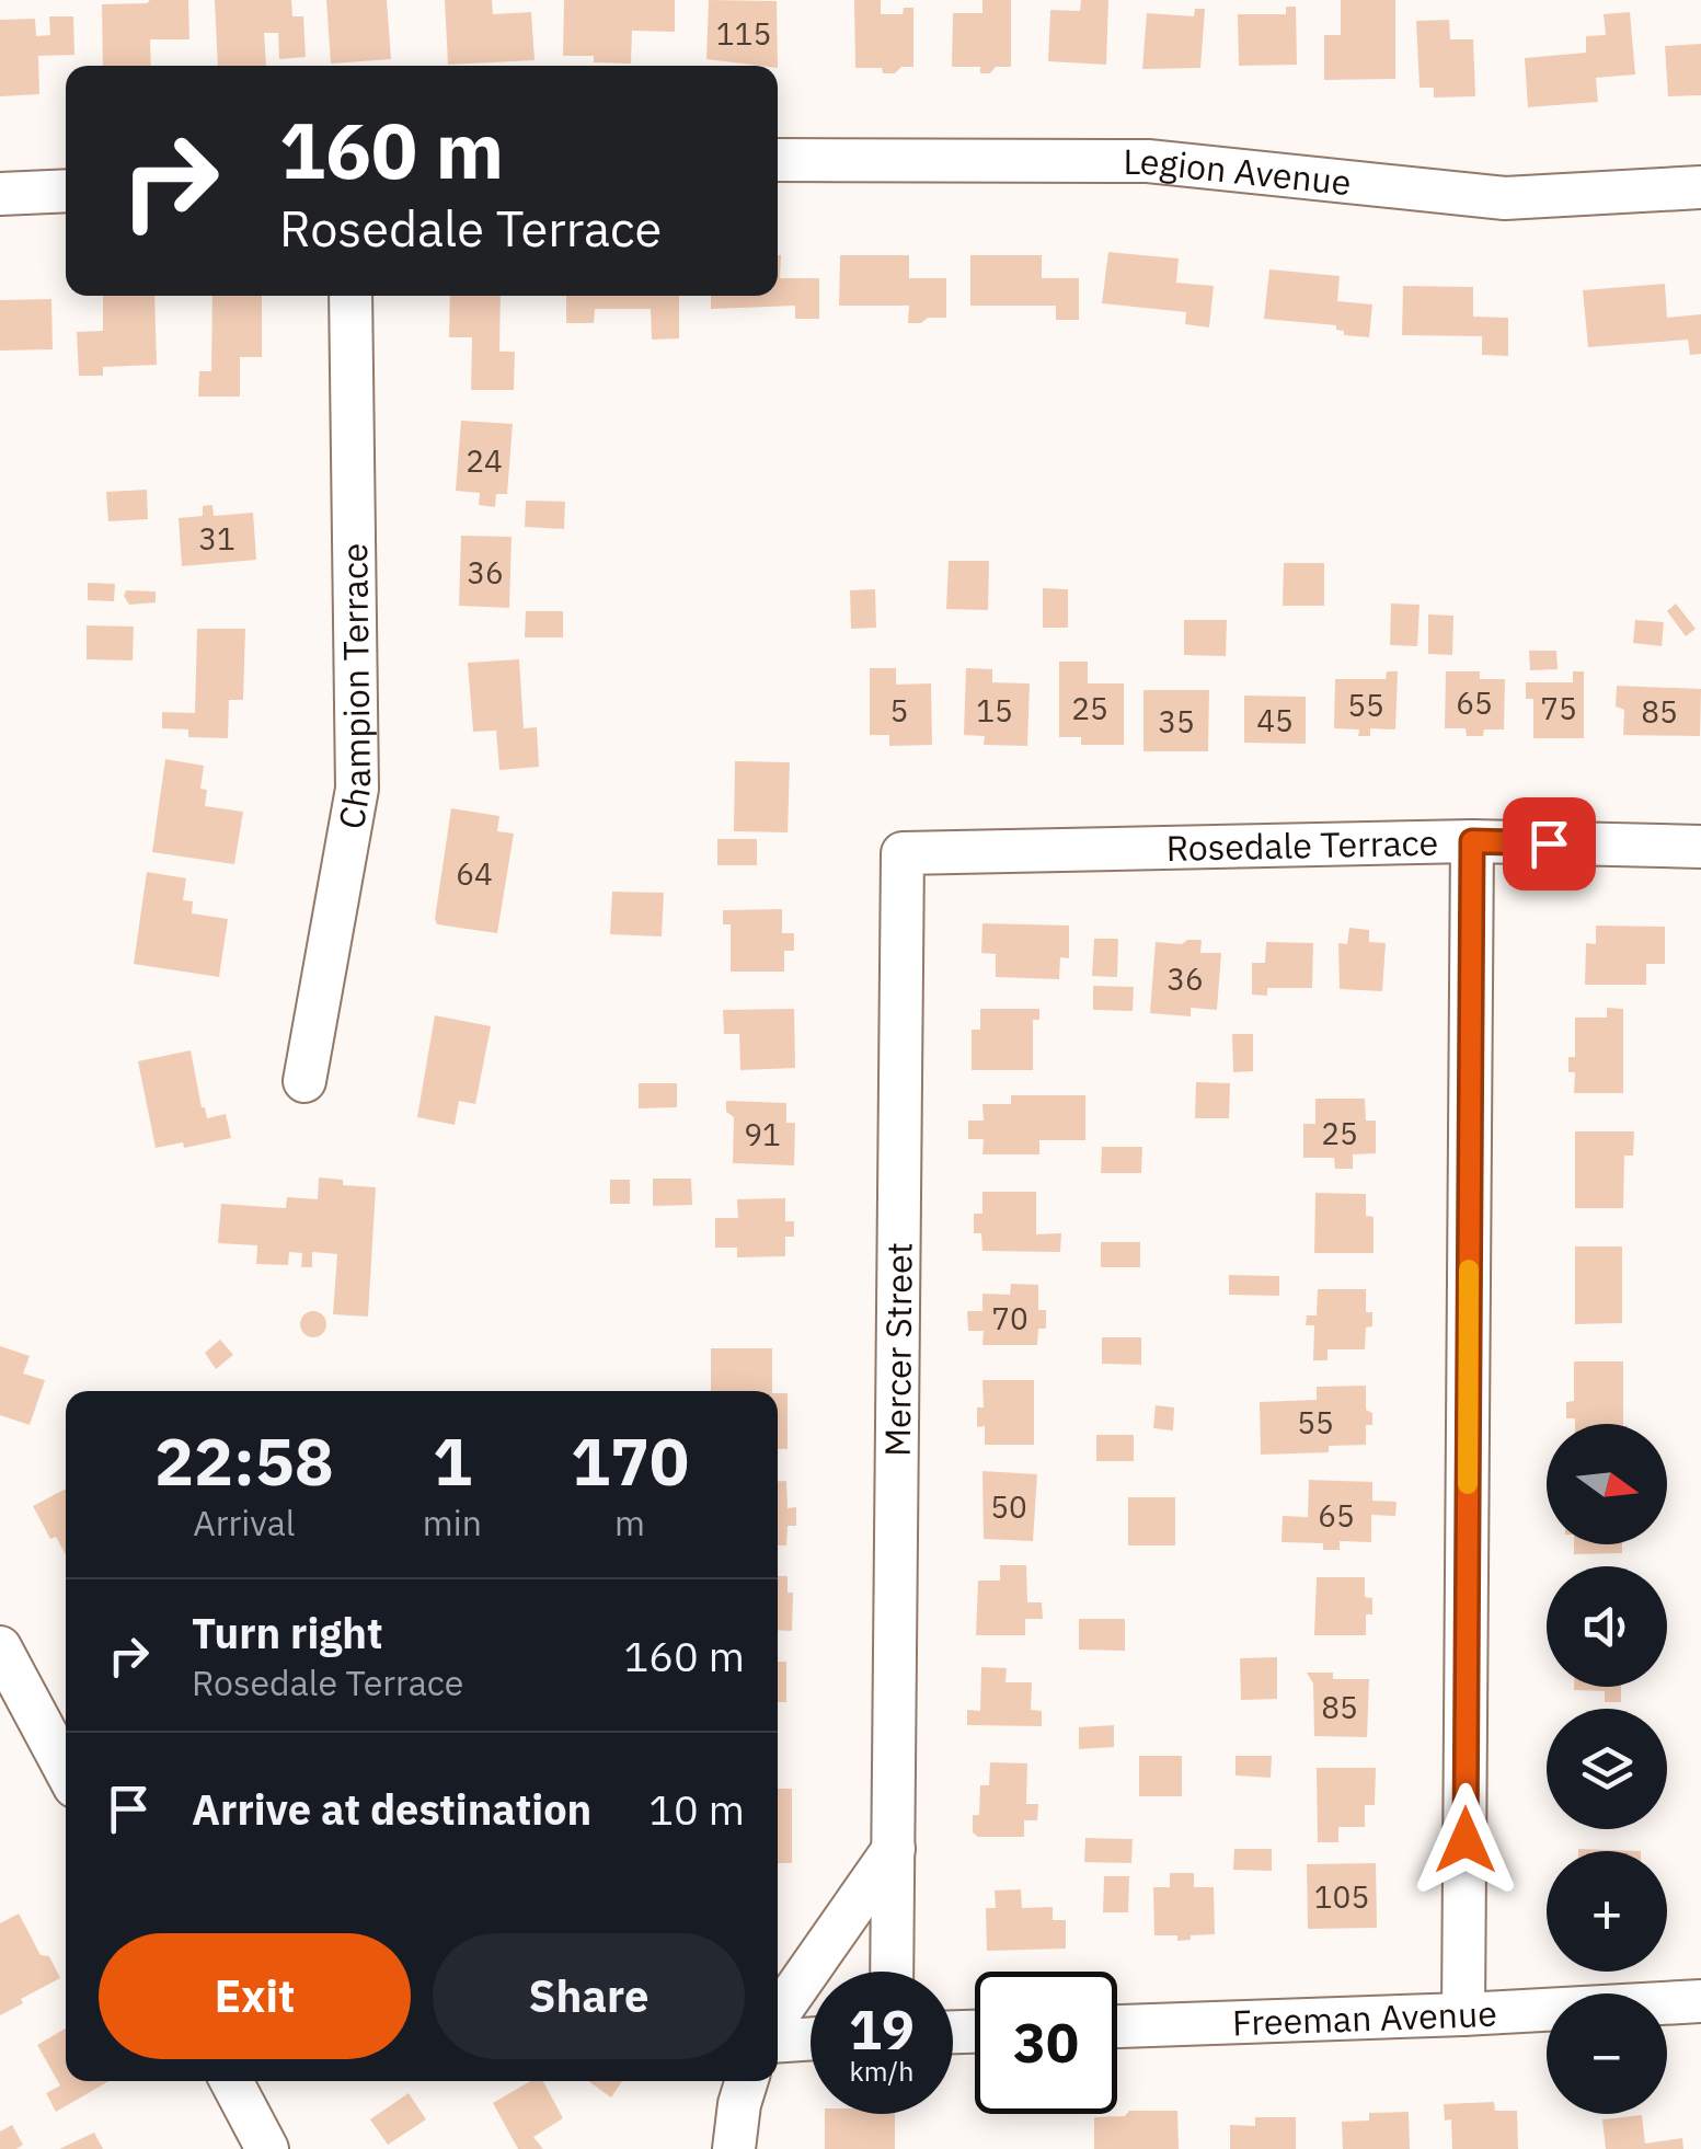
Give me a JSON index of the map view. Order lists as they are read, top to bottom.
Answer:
{
  "streets": {
    "street": [
      "Legion Avenue",
      "Champion Terrace",
      "Rosedale Terrace",
      "Mercer Street",
      "Freeman Avenue"
    ]
  },
  "crossings": [
    ["Rosedale Terrace", "Mercer Street"]
  ],
  "house_numbers": [
    "115",
    "24",
    "31",
    "36",
    "65",
    "55",
    "25",
    "75",
    "5",
    "15",
    "85",
    "45",
    "35",
    "64",
    "36",
    "25",
    "91",
    "70",
    "55",
    "50",
    "65",
    "85",
    "105"
  ],
  "north": "right",
  "page": {
    "turn": ["160 m", "Rosedale Terrace"],
    "eta": [
      "22:58",
      "Arrival",
      "1",
      "min",
      "170",
      "m"
    ],
    "map_buttons": ["+", "−"],
    "list": [
      {
        "name": "Turn right",
        "note": "Rosedale Terrace",
        "value": "160 m"
      },
      {
        "name": "Arrive at destination",
        "value": "10 m"
      }
    ],
    "buttons": ["Exit", "Share"],
    "speed": "19 km/h",
    "limit": "30"
  }
}
